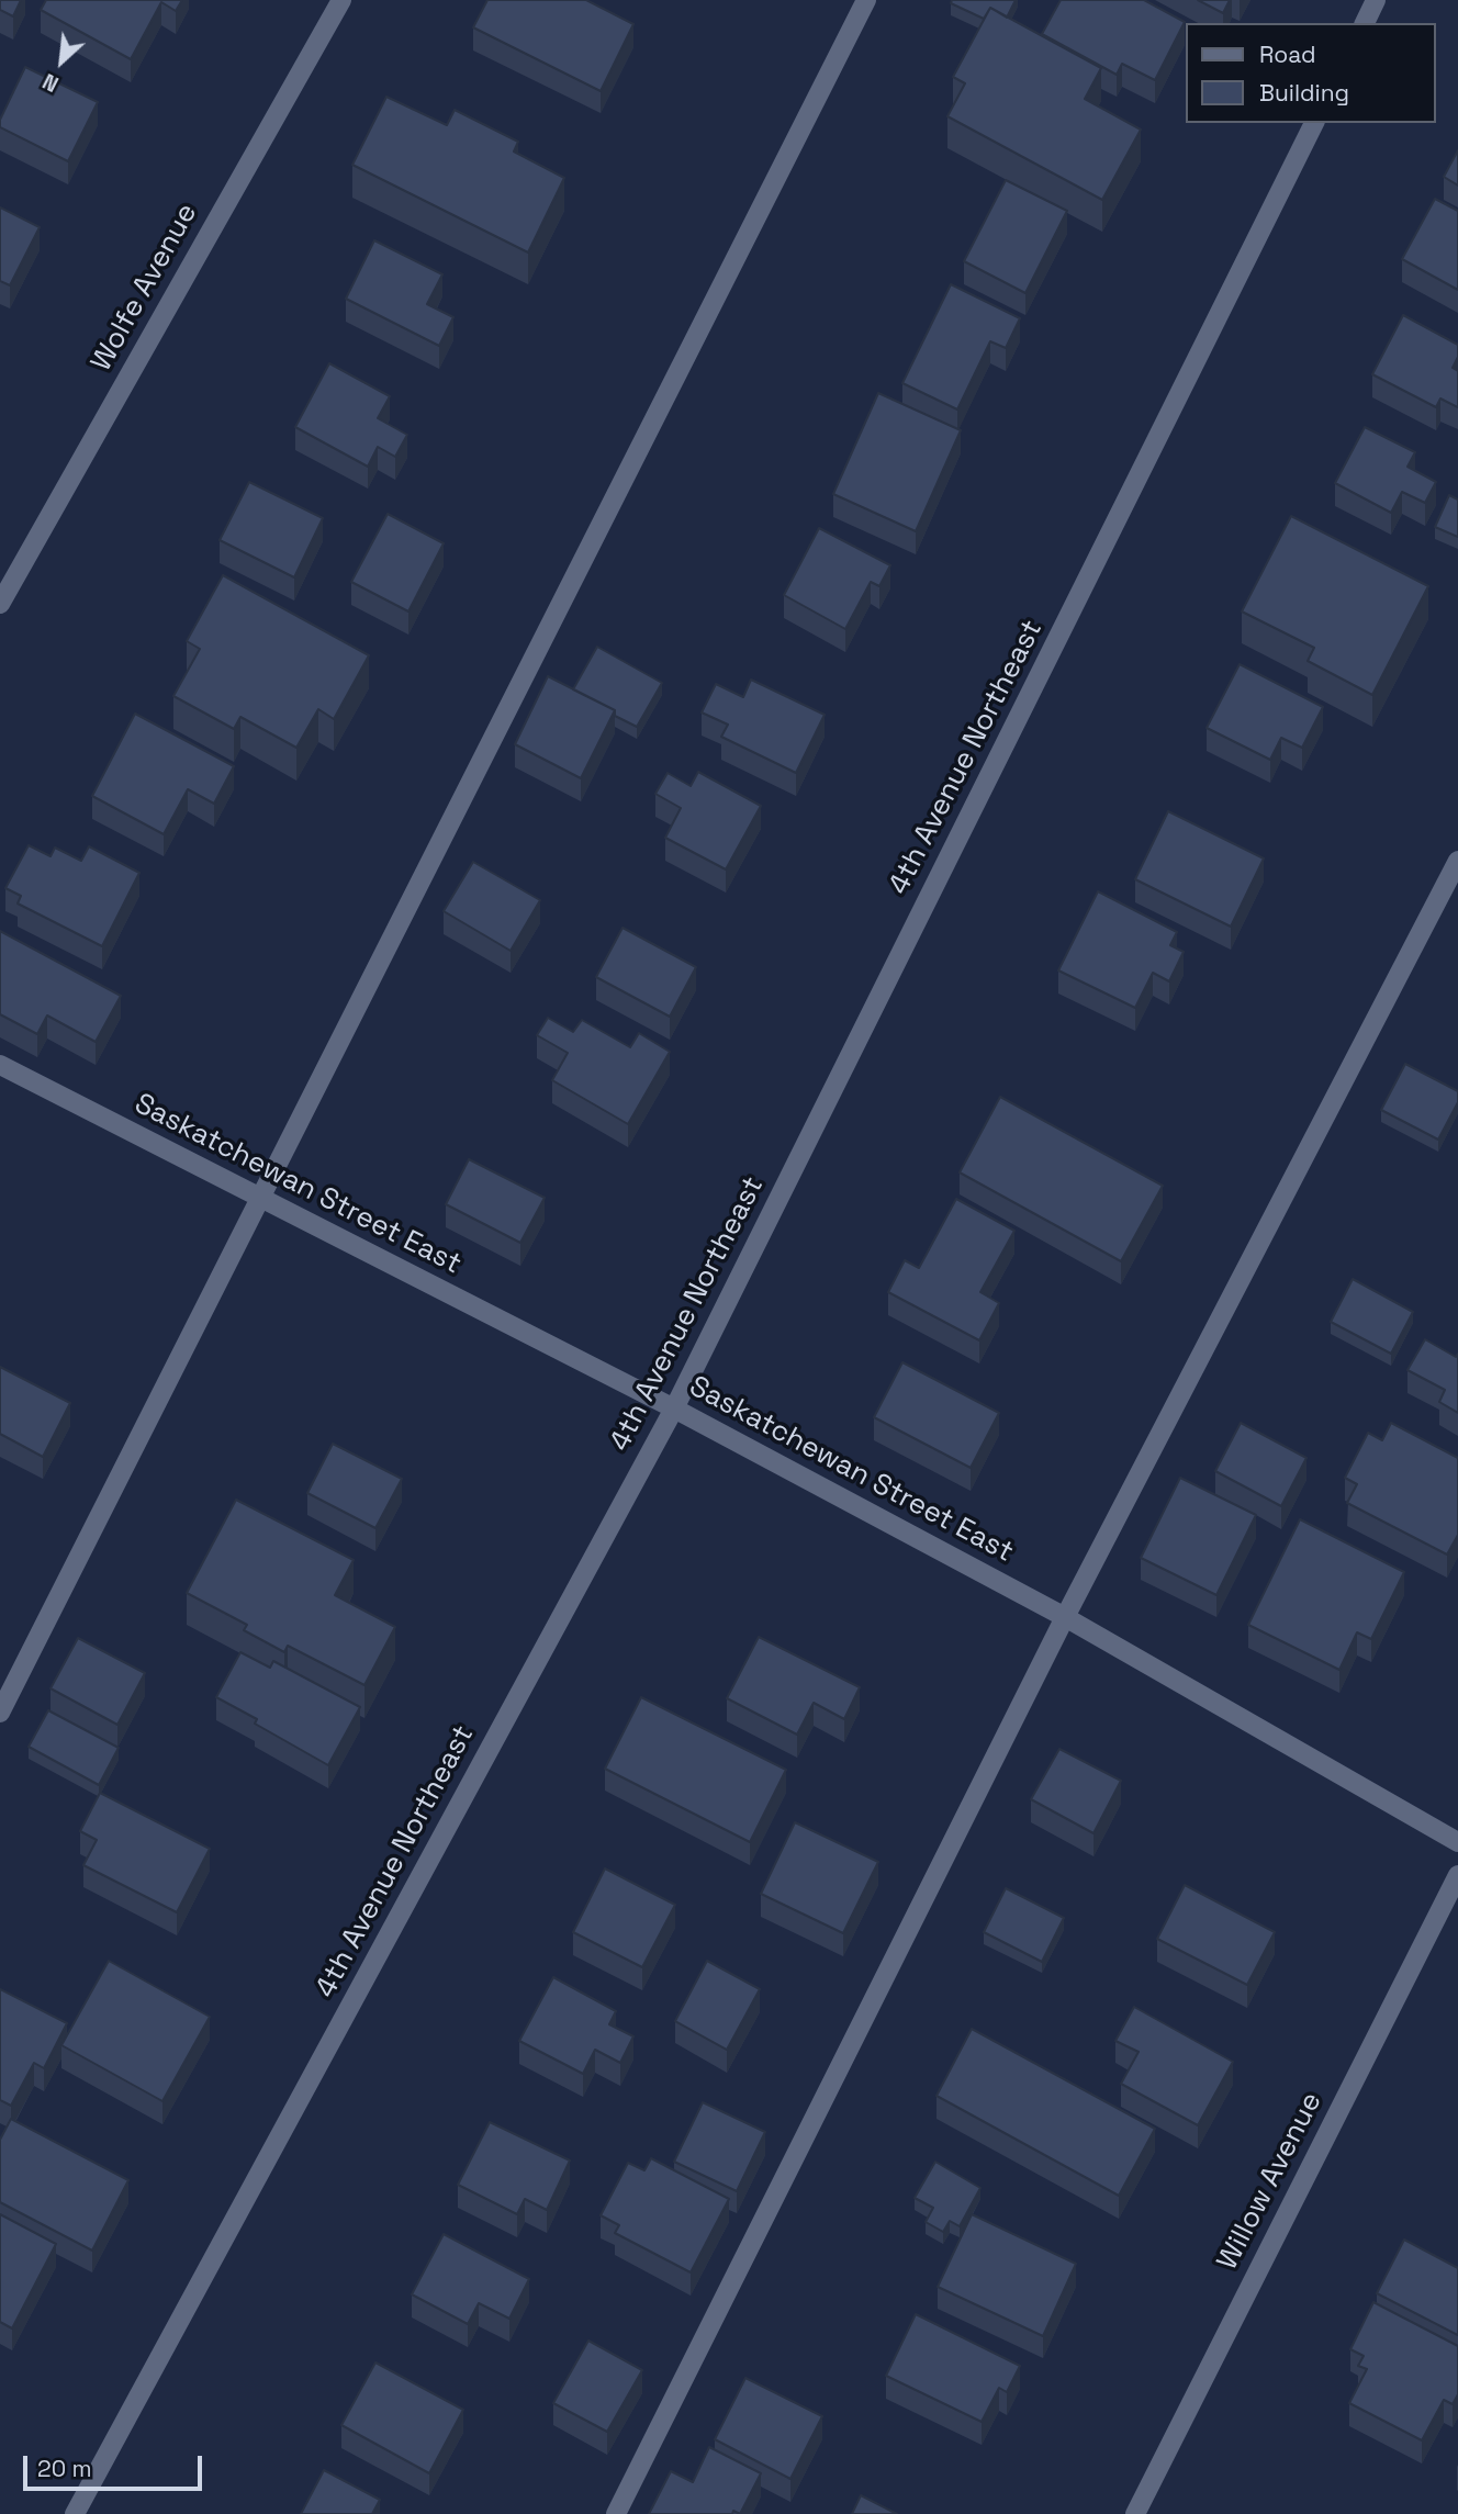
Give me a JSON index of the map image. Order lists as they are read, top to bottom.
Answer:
{
  "streets": {
    "street": [
      "Wolfe Avenue",
      "4th Avenue Northeast",
      "Saskatchewan Street East",
      "Willow Avenue"
    ]
  },
  "crossings": [
    ["4th Avenue Northeast", "Saskatchewan Street East"]
  ],
  "legend": ["Road", "Building"],
  "scale_bar": "20 m",
  "north": "bottom left"
}
